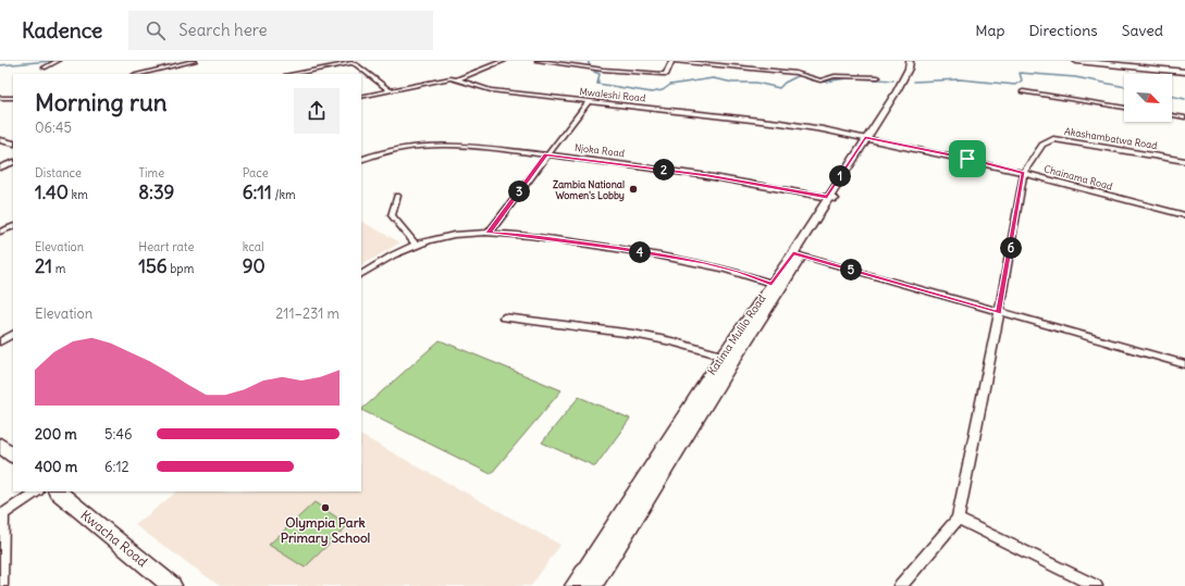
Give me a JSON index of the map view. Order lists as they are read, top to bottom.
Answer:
{
  "streets": {
    "main road": ["Katima Mulilo Road", "Kwacha Road"],
    "street": [
      "Mwaleshi Road",
      "Akashambatwa Road",
      "Njoka Road",
      "Chainama Road"
    ]
  },
  "crossings": [
    ["Mwaleshi Road", "Chainama Road"],
    ["Mwaleshi Road", "Katima Mulilo Road"],
    ["Akashambatwa Road", "Chainama Road"],
    ["Njoka Road", "Katima Mulilo Road"],
    ["Chainama Road", "Katima Mulilo Road"]
  ],
  "places": ["Zambia National Women's Lobby", "Olympia Park Primary School"],
  "north": "bottom right",
  "page": {
    "header": "Kadence",
    "search": "Search here",
    "nav": ["Map", "Directions", "Saved"],
    "heading": ["Morning run", "06:45"],
    "stats": [
      ["Distance", "1.40 km"],
      ["Time", "8:39"],
      ["Pace", "6:11 /km"],
      ["Elevation", "21 m"],
      ["Heart rate", "156 bpm"],
      ["kcal", "90"]
    ],
    "pins": [
      "2",
      "1",
      "3",
      "6",
      "4",
      "5"
    ],
    "chart": ["Elevation", "211–231 m"],
    "list": [
      {
        "name": "200 m",
        "note": "5:46"
      },
      {
        "name": "400 m",
        "note": "6:12"
      }
    ]
  }
}
